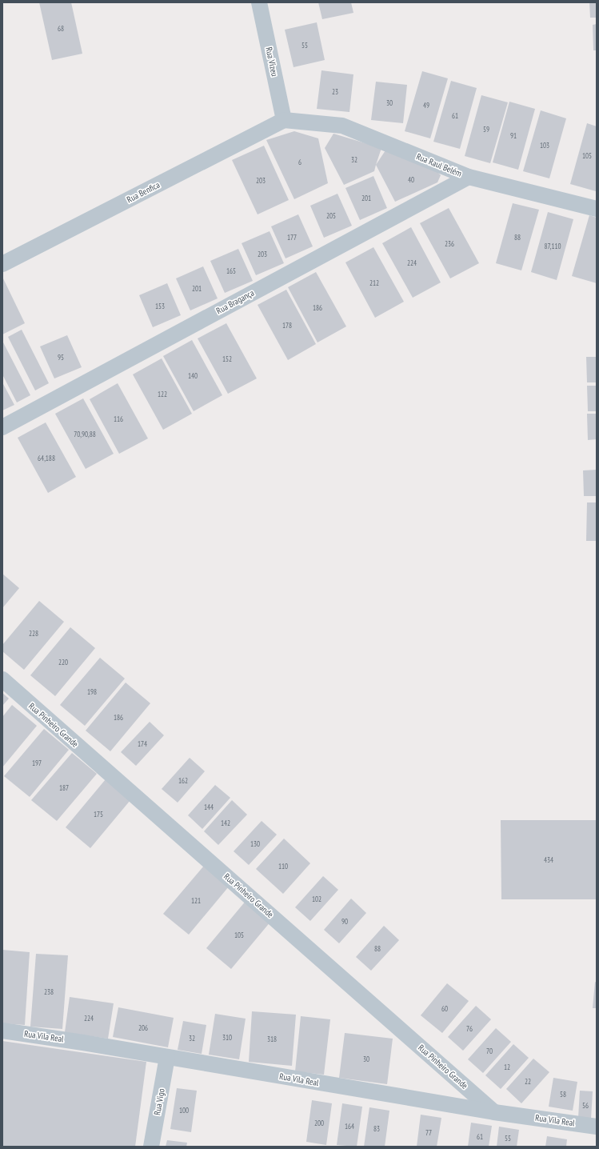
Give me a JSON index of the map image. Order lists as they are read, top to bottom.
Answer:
{
  "streets": {
    "street": [
      "Rua Vizeu",
      "Rua Raul Belém",
      "Rua Benfica",
      "Rua Bragança",
      "Rua Pinheiro Grande",
      "Rua Vila Real",
      "Rua Vigo"
    ]
  },
  "crossings": [
    ["Rua Vizeu", "Rua Raul Belém"],
    ["Rua Vizeu", "Rua Benfica"],
    ["Rua Raul Belém", "Rua Benfica"],
    ["Rua Raul Belém", "Rua Bragança"],
    ["Rua Pinheiro Grande", "Rua Vila Real"],
    ["Rua Vila Real", "Rua Vigo"]
  ],
  "house_numbers": [
    "68",
    "55",
    "23",
    "30",
    "49",
    "61",
    "59",
    "91",
    "103",
    "105",
    "32",
    "6",
    "40",
    "203",
    "201",
    "205",
    "177",
    "88",
    "236",
    "87,110",
    "203",
    "224",
    "165",
    "212",
    "201",
    "153",
    "186",
    "178",
    "95",
    "152",
    "140",
    "122",
    "116",
    "70,90,88",
    "64,188",
    "228",
    "220",
    "198",
    "186",
    "174",
    "197",
    "162",
    "187",
    "144",
    "175",
    "142",
    "130",
    "434",
    "110",
    "102",
    "121",
    "90",
    "105",
    "88",
    "238",
    "60",
    "224",
    "206",
    "76",
    "310",
    "32",
    "318",
    "70",
    "30",
    "12",
    "22",
    "58",
    "56",
    "100",
    "200",
    "164",
    "83",
    "77",
    "61",
    "55"
  ]
}
